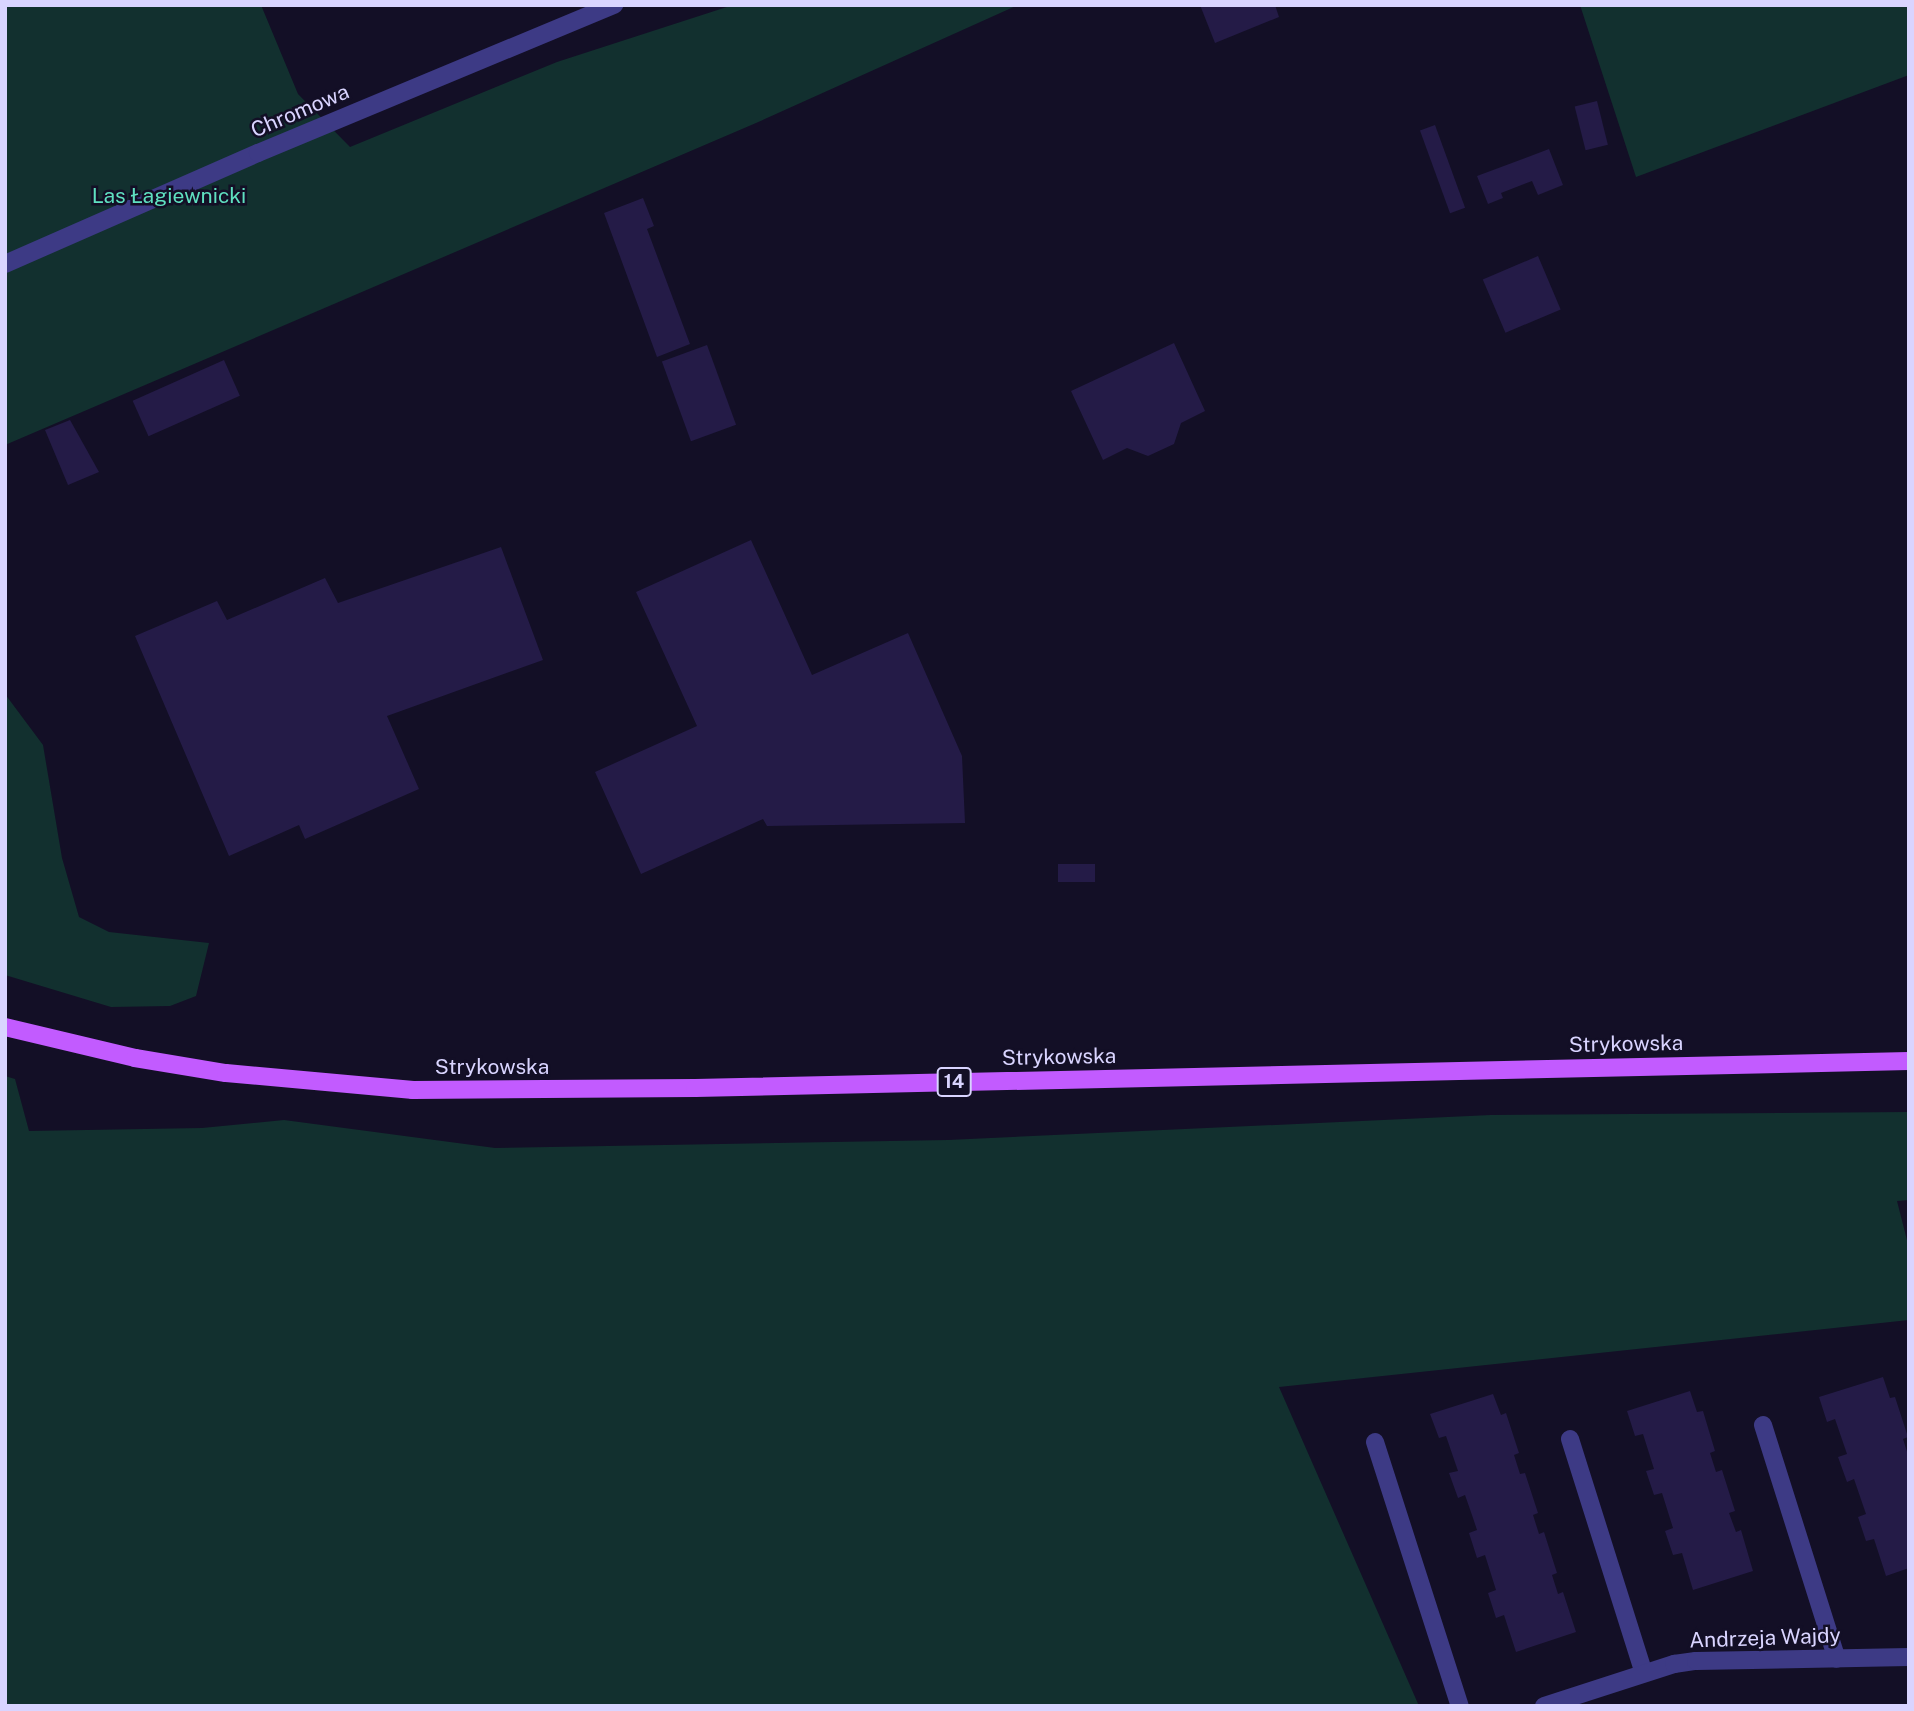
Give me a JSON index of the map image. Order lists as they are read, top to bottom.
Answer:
{
  "streets": {
    "main road": ["Strykowska", "14"],
    "street": ["Chromowa", "Andrzeja Wajdy"]
  },
  "parks": ["Las Łagiewnicki"]
}
